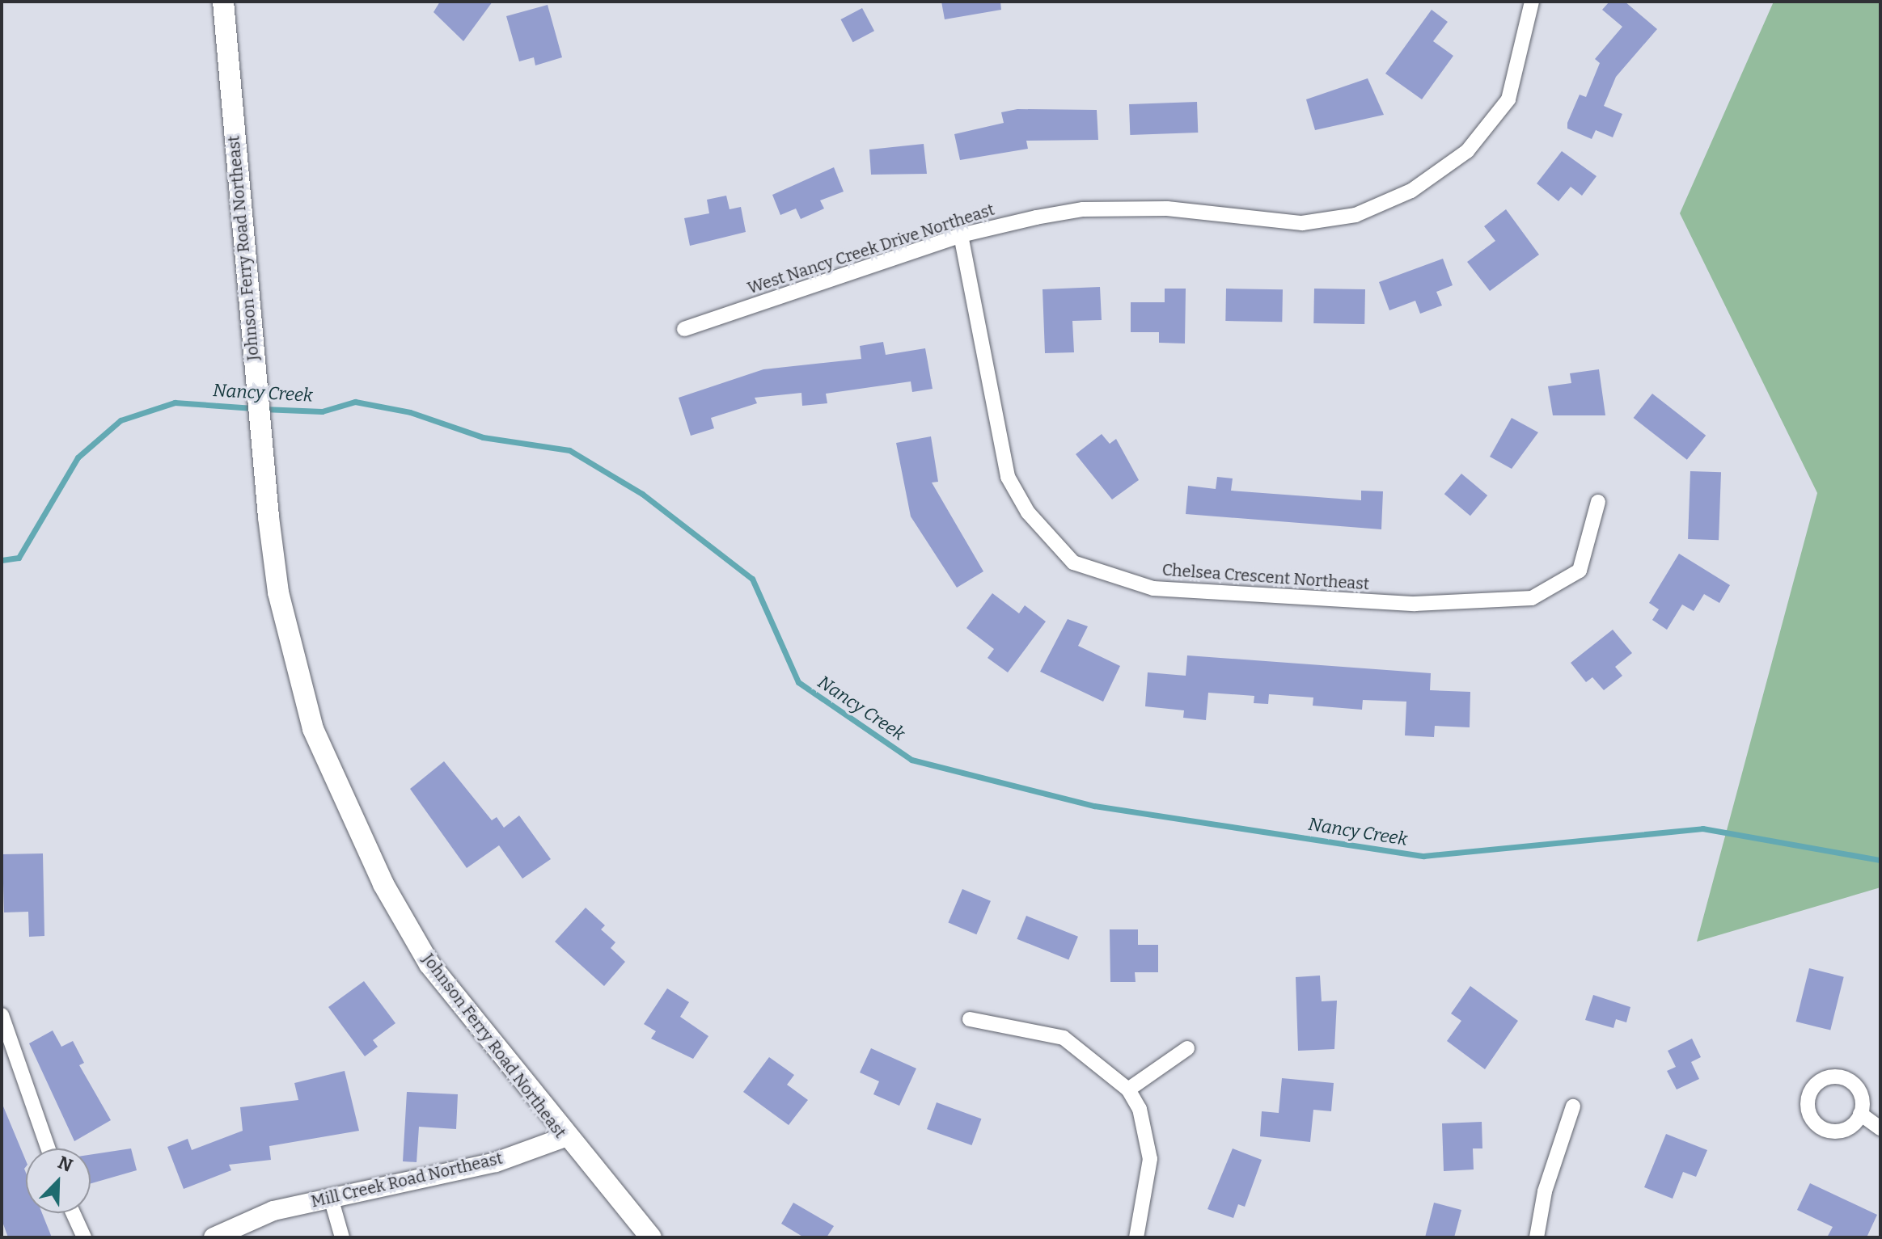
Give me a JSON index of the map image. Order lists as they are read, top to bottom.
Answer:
{
  "streets": {
    "main road": ["Johnson Ferry Road Northeast"],
    "street": ["West Nancy Creek Drive Northeast", "Chelsea Crescent Northeast", "Mill Creek Road Northeast"]
  },
  "crossings": [
    ["Johnson Ferry Road Northeast", "Mill Creek Road Northeast"],
    ["West Nancy Creek Drive Northeast", "Chelsea Crescent Northeast"]
  ],
  "water": ["Nancy Creek"],
  "north": "top right"
}
